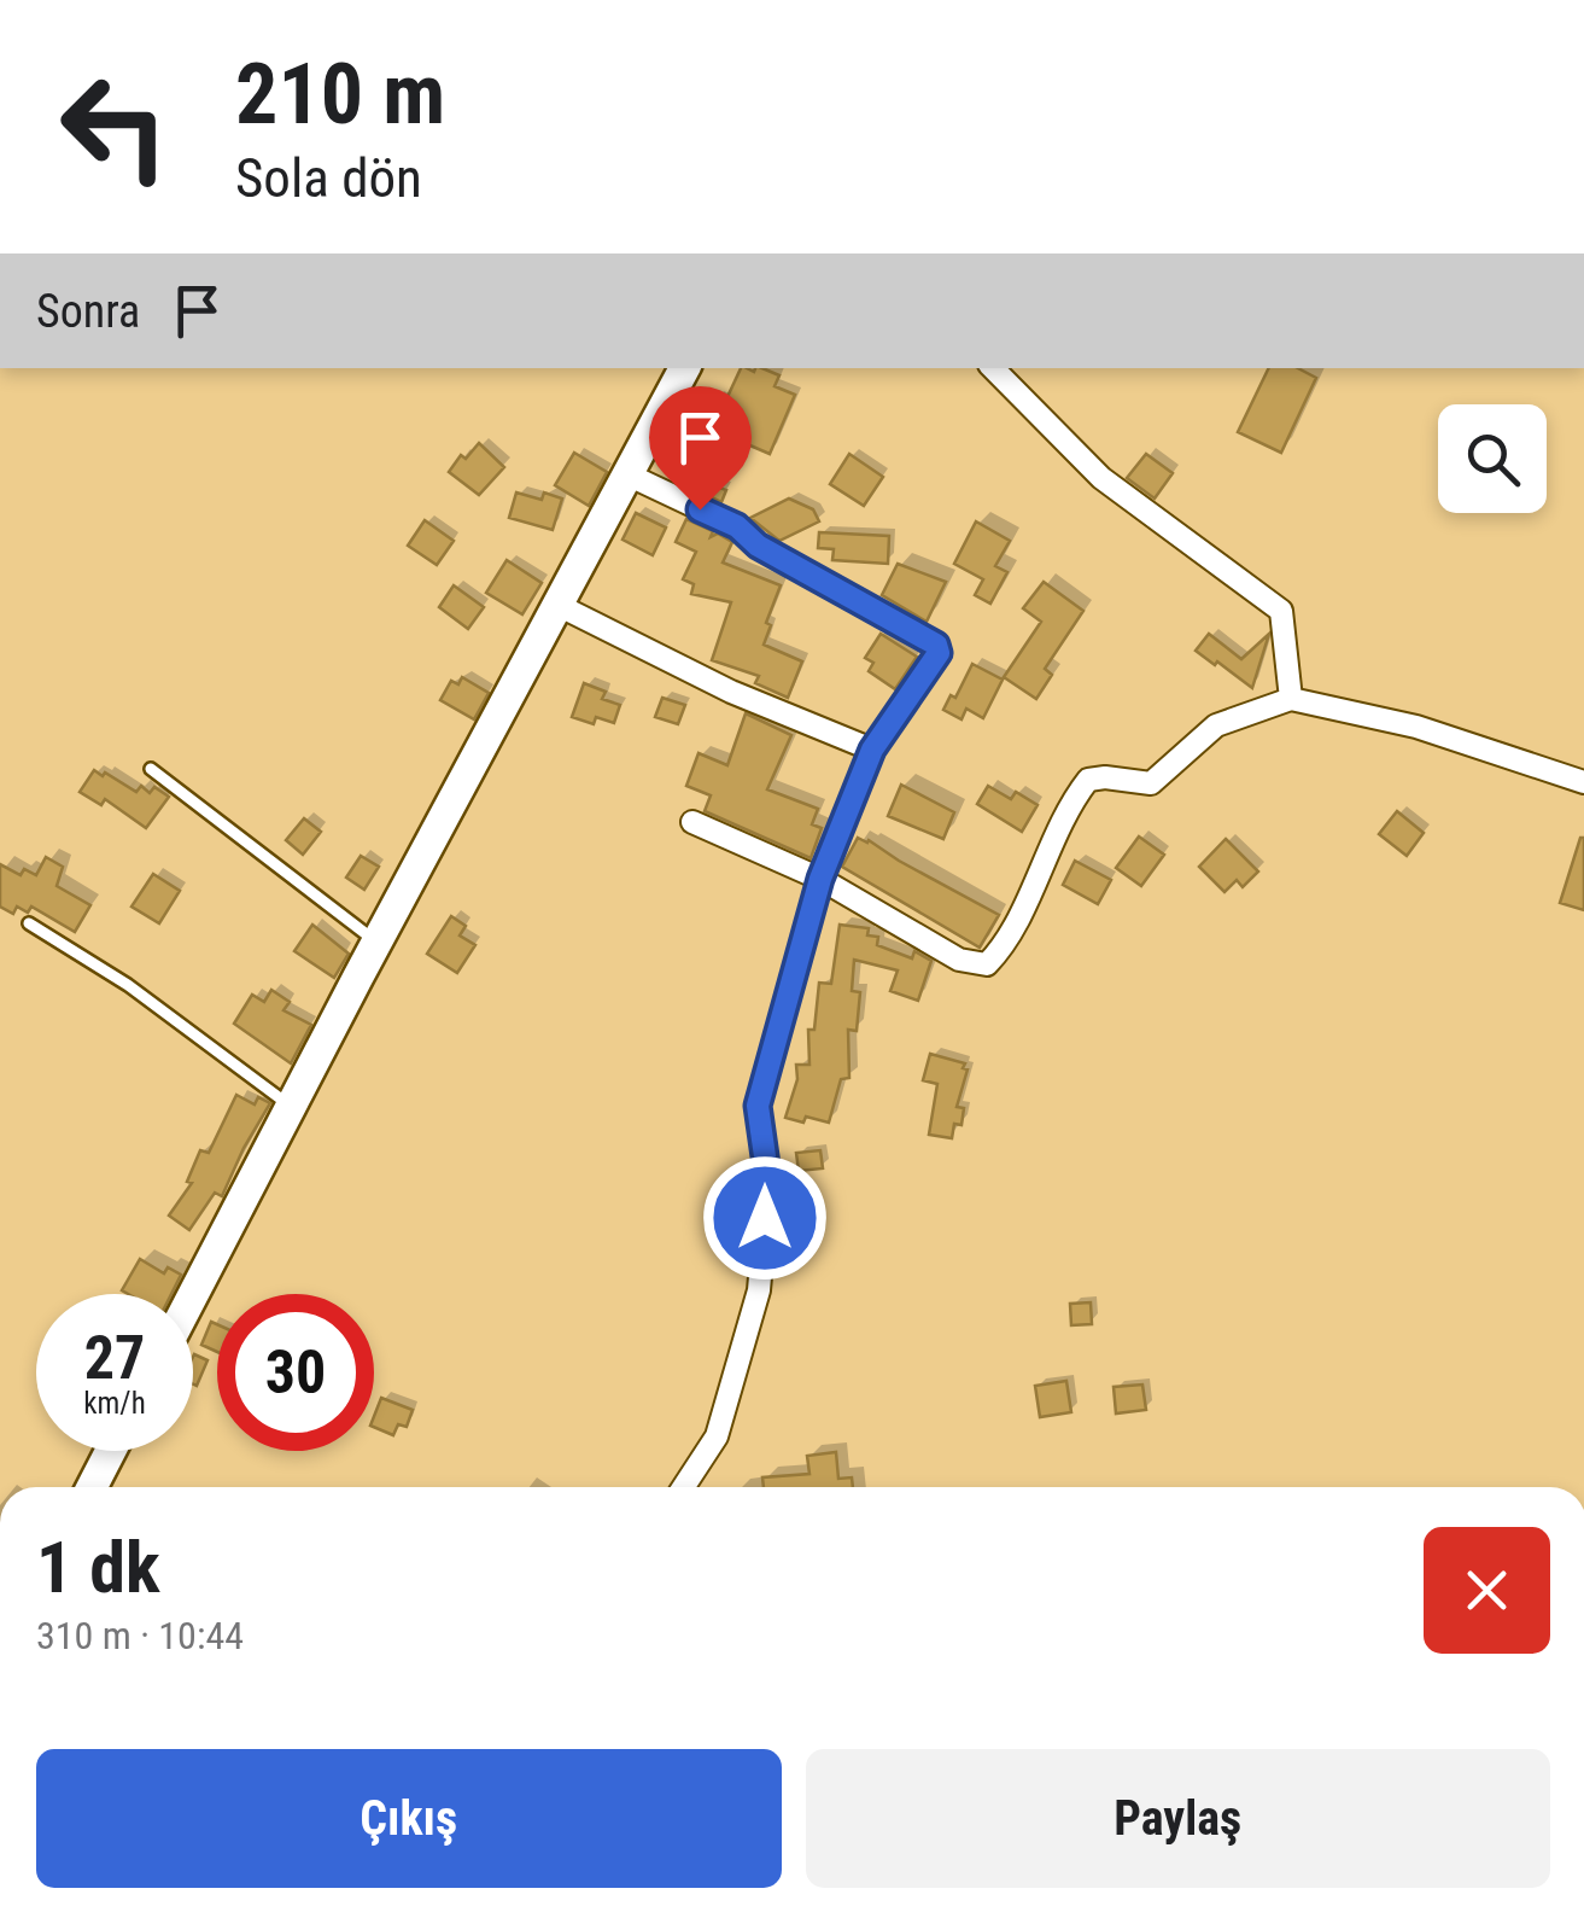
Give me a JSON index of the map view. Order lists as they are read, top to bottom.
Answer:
{
  "page": {
    "turn": ["210 m", "Sola dön"],
    "then": "Sonra",
    "speed": "27 km/h",
    "limit": "30",
    "heading": ["1 dk", "310 m · 10:44"],
    "buttons": ["Çıkış", "Paylaş"]
  }
}
